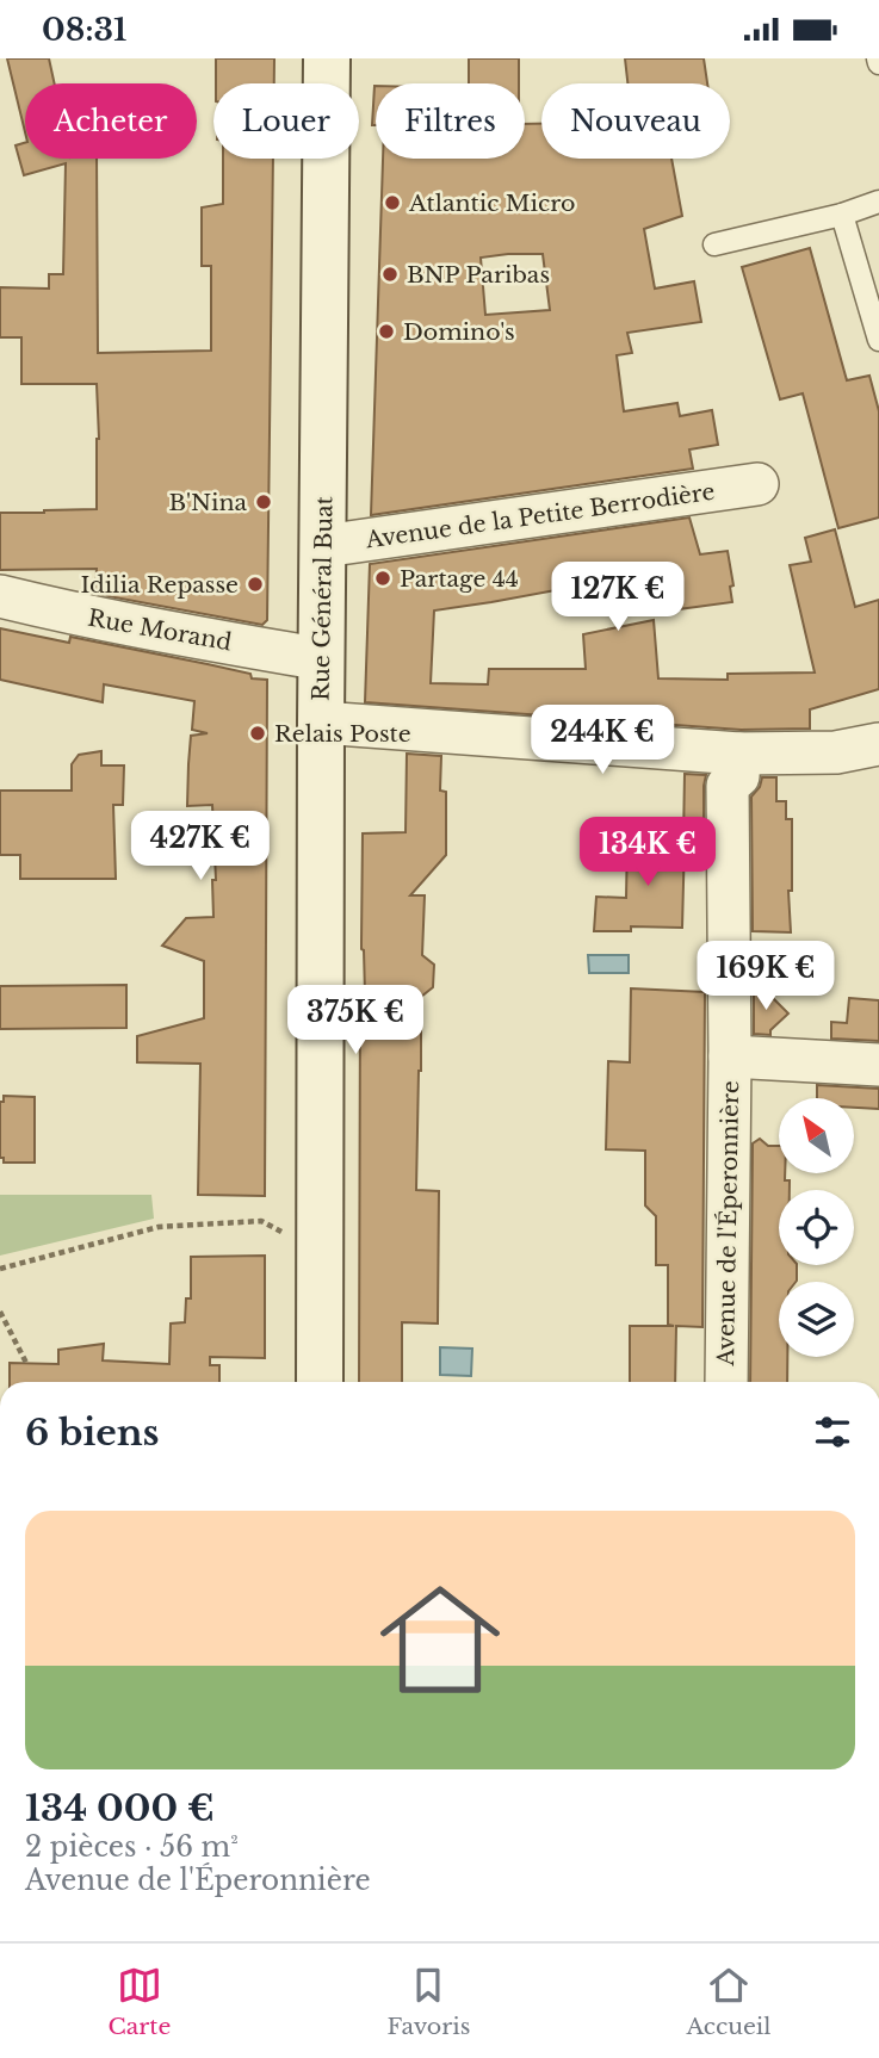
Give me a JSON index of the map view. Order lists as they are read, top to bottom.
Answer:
{
  "streets": {
    "main road": ["Rue Général Buat"],
    "street": ["Avenue de la Petite Berrodière", "Rue Morand", "Avenue de l'Éperonnière"]
  },
  "crossings": [
    ["Avenue de la Petite Berrodière", "Rue Général Buat"],
    ["Rue Général Buat", "Rue Morand"]
  ],
  "places": [
    "Atlantic Micro",
    "BNP Paribas",
    "Domino's",
    "B'Nina",
    "Partage 44",
    "Idilia Repasse",
    "Relais Poste"
  ],
  "north": "top left",
  "page": {
    "status": "08:31",
    "chip": [
      "Acheter",
      "Louer",
      "Filtres",
      "Nouveau"
    ],
    "price": [
      "127K €",
      "244K €",
      "427K €",
      "134K €",
      "169K €",
      "375K €"
    ],
    "heading": "6 biens",
    "list": [
      {
        "name": "134 000 €",
        "note": "2 pièces · 56 m² · Avenue de l'Éperonnière"
      }
    ],
    "tabs": ["Carte", "Favoris", "Accueil"]
  }
}
